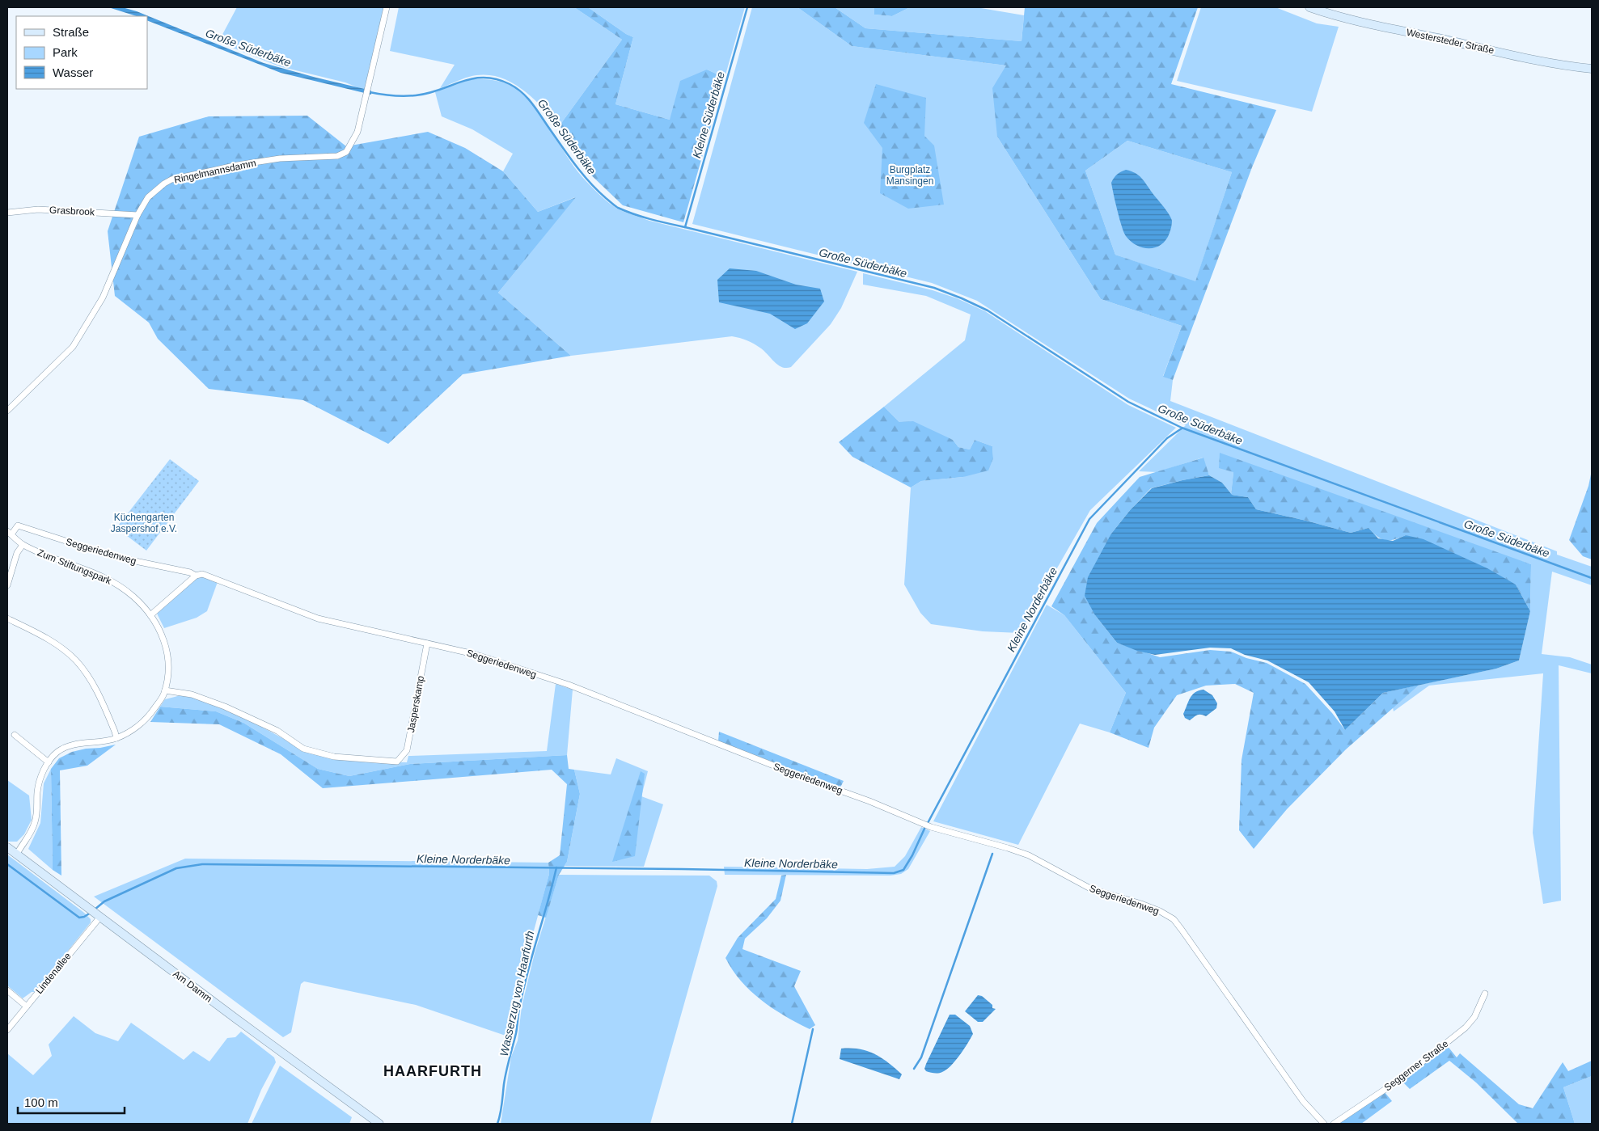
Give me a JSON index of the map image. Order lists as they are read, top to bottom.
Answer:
{
  "streets": {
    "main road": ["Westersteder Straße", "Am Damm"],
    "street": [
      "Ringelmannsdamm",
      "Grasbrook",
      "Seggeriedenweg",
      "Zum Stiftungspark",
      "Jasperskamp",
      "Lindenallee",
      "Seggerner Straße"
    ]
  },
  "crossings": [
    ["Ringelmannsdamm", "Grasbrook"],
    ["Seggeriedenweg", "Zum Stiftungspark"],
    ["Seggeriedenweg", "Jasperskamp"],
    ["Zum Stiftungspark", "Jasperskamp"],
    ["Zum Stiftungspark", "Am Damm"],
    ["Lindenallee", "Am Damm"]
  ],
  "districts": ["HAARFURTH"],
  "water": [
    "Große Süderbäke",
    "Kleine Süderbäke",
    "Kleine Norderbäke",
    "Wasserzug von Haarfurth"
  ],
  "parks": ["Burgplatz Mansingen", "Küchengarten Jaspershof e.V."],
  "legend": ["Straße", "Park", "Wasser"],
  "scale_bar": "100 m"
}
